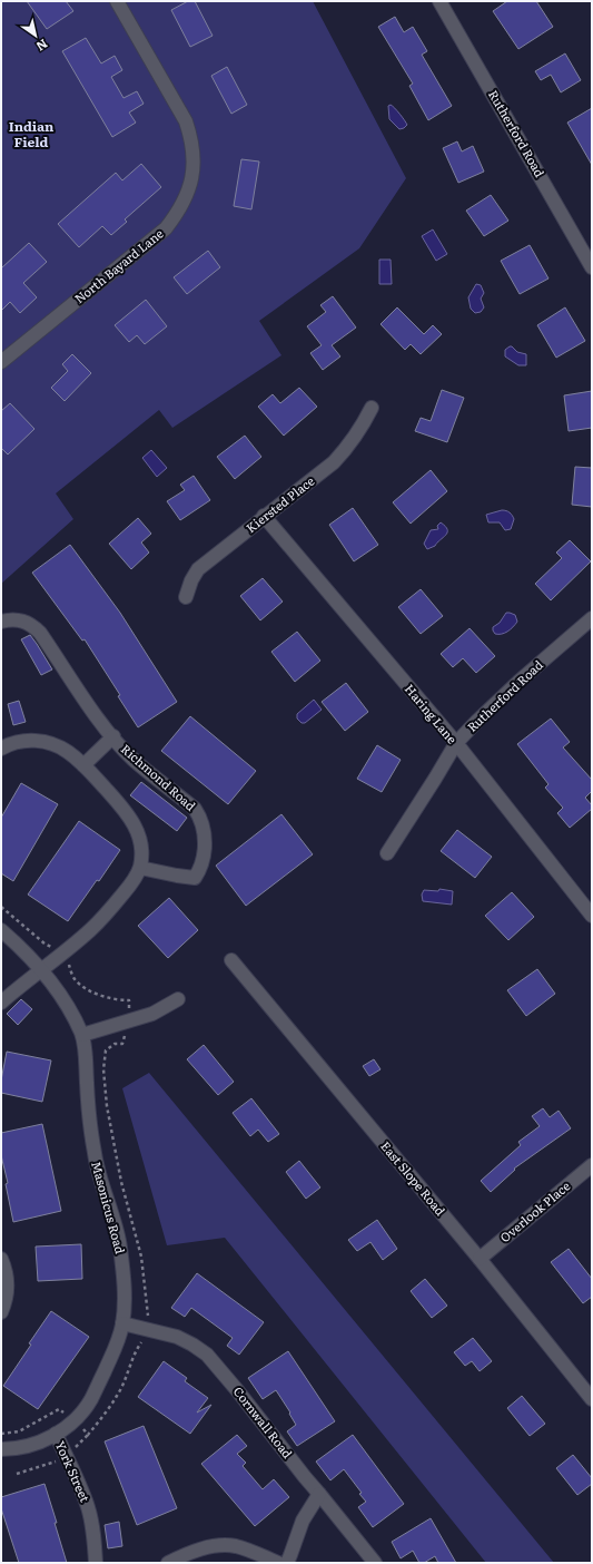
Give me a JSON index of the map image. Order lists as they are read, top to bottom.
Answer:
{
  "streets": {
    "street": [
      "Rutherford Road",
      "North Bayard Lane",
      "Kiersted Place",
      "Haring Lane",
      "Richmond Road",
      "East Slope Road",
      "Masonicus Road",
      "Overlook Place",
      "Cornwall Road",
      "York Street"
    ]
  },
  "crossings": [
    ["Rutherford Road", "Haring Lane"],
    ["Kiersted Place", "Haring Lane"],
    ["East Slope Road", "Overlook Place"],
    ["Masonicus Road", "Cornwall Road"],
    ["Masonicus Road", "York Street"]
  ],
  "districts": ["Indian Field"],
  "north": "bottom right"
}
